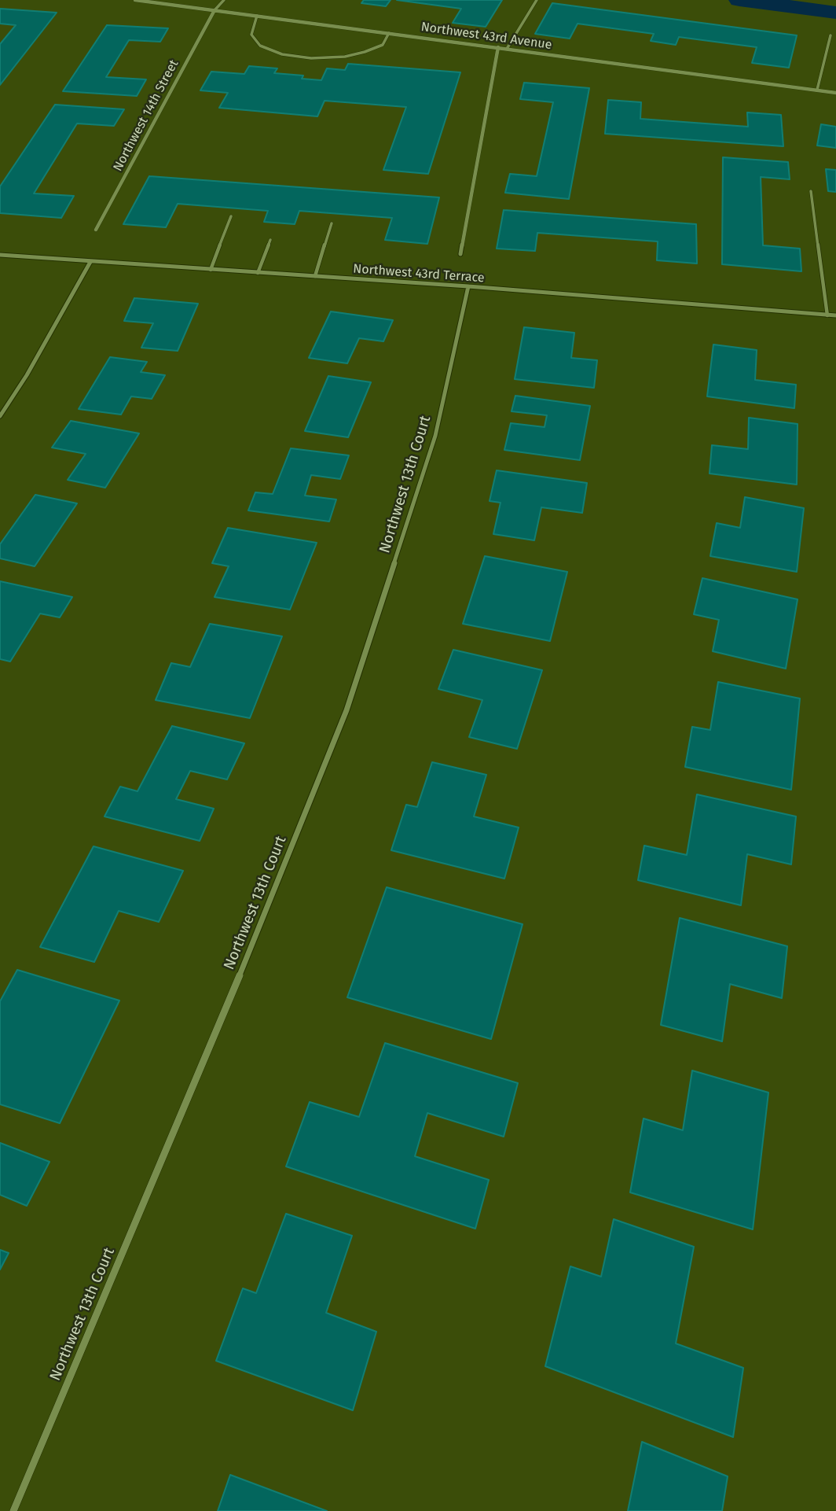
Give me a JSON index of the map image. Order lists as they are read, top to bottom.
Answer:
{
  "streets": {
    "street": [
      "Northwest 43rd Avenue",
      "Northwest 14th Street",
      "Northwest 43rd Terrace",
      "Northwest 13th Court"
    ]
  },
  "crossings": [
    ["Northwest 43rd Avenue", "Northwest 14th Street"],
    ["Northwest 43rd Terrace", "Northwest 13th Court"]
  ]
}
